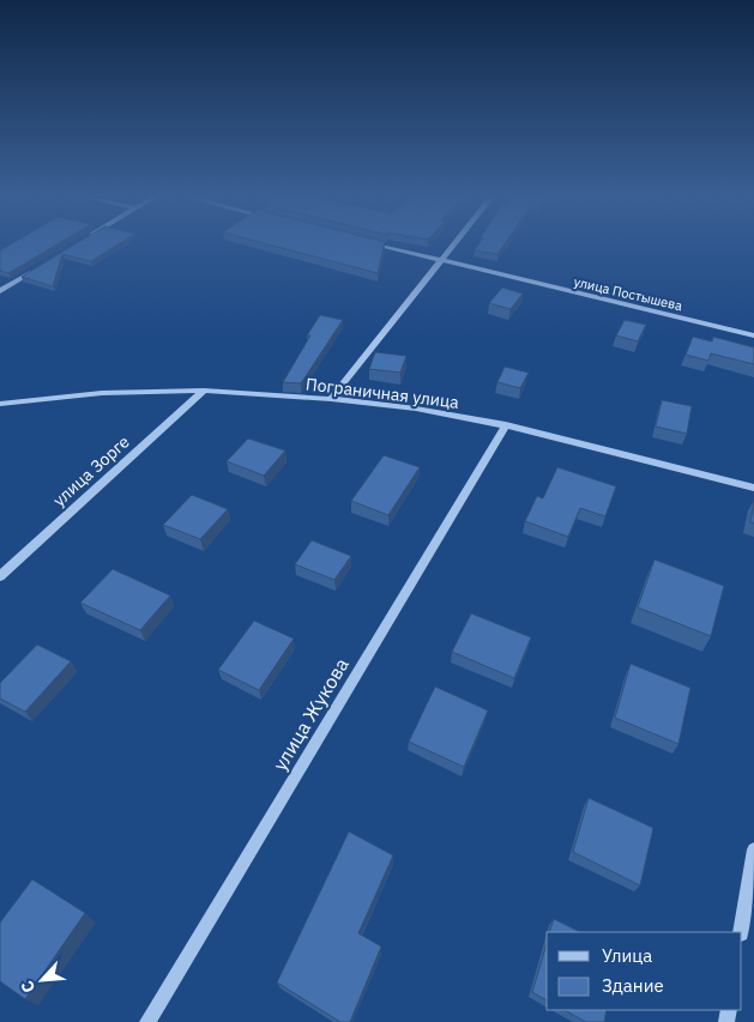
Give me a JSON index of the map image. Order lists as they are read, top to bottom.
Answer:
{
  "streets": {
    "street": [
      "улица Постышева",
      "Пограничная улица",
      "улица Зорге",
      "улица Жукова"
    ]
  },
  "crossings": [
    ["Пограничная улица", "улица Зорге"],
    ["Пограничная улица", "улица Жукова"]
  ],
  "legend": ["Улица", "Здание"],
  "north": "bottom left"
}
